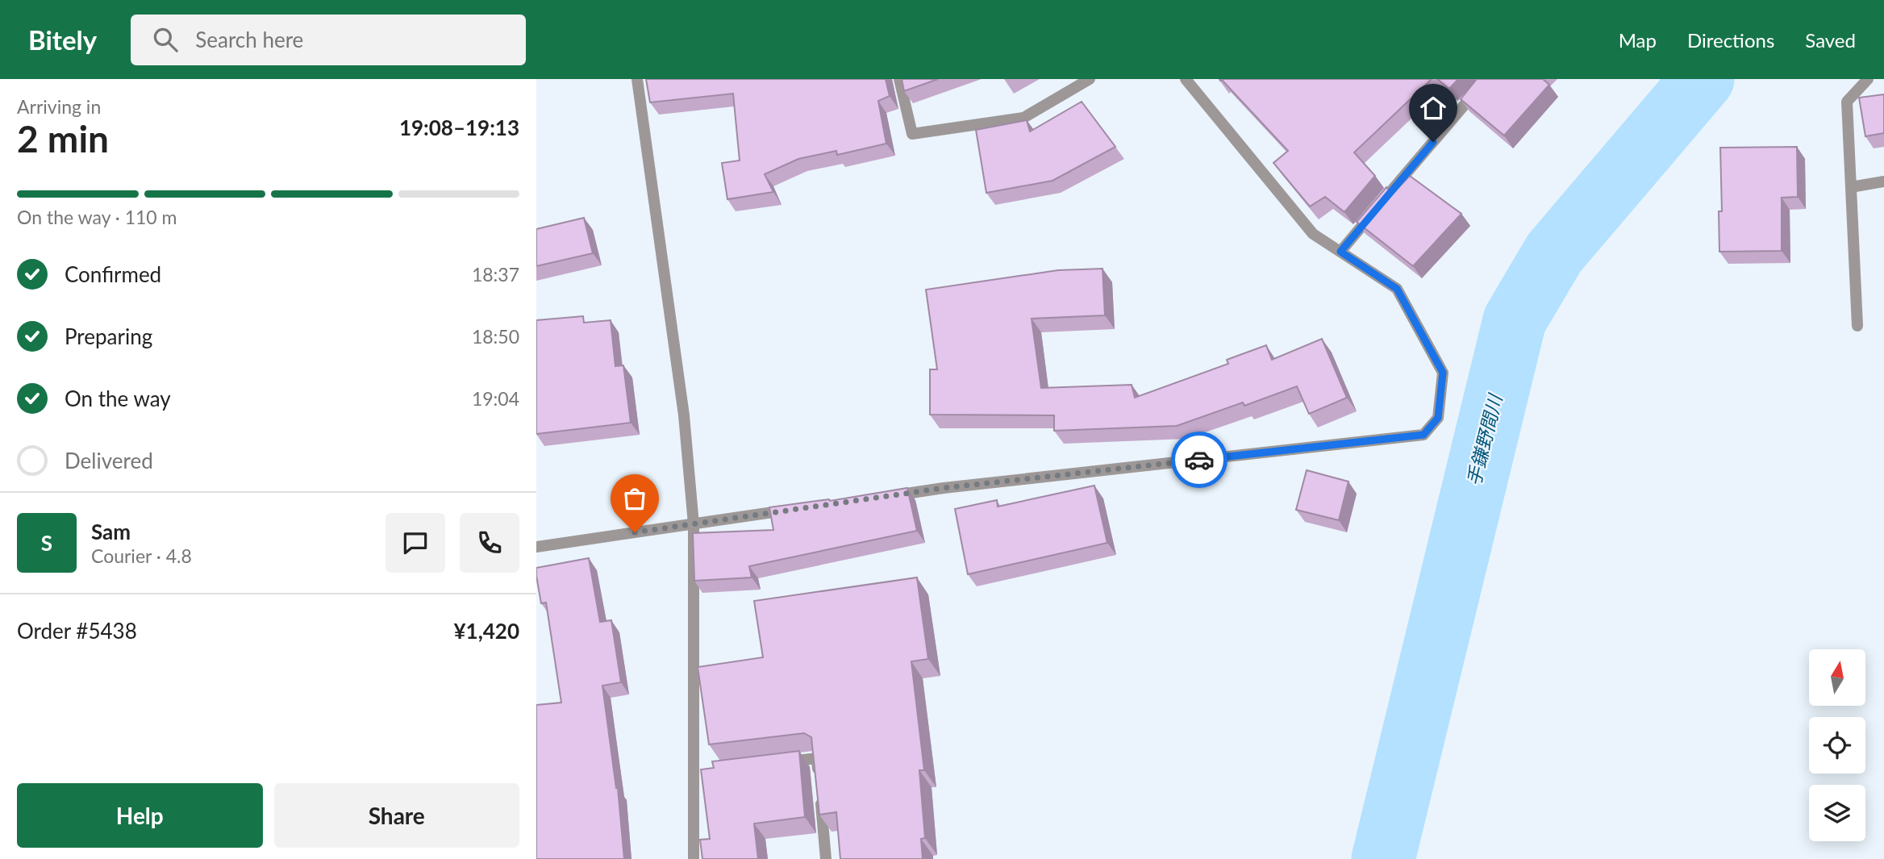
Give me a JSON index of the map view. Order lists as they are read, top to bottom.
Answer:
{
  "water": ["手鎌野間川"],
  "north": "top",
  "page": {
    "header": "Bitely",
    "search": "Search here",
    "nav": ["Map", "Directions", "Saved"],
    "heading": ["2 min", "Arriving in", "19:08–19:13"],
    "panel": [
      "Sam",
      "Courier · 4.8",
      "Order #5438",
      "¥1,420"
    ],
    "bar": "On the way · 110 m",
    "list": [
      ["Confirmed", "18:37"],
      ["Preparing", "18:50"],
      ["On the way", "19:04"],
      "Delivered"
    ],
    "round": "S",
    "buttons": ["Help", "Share"]
  }
}
